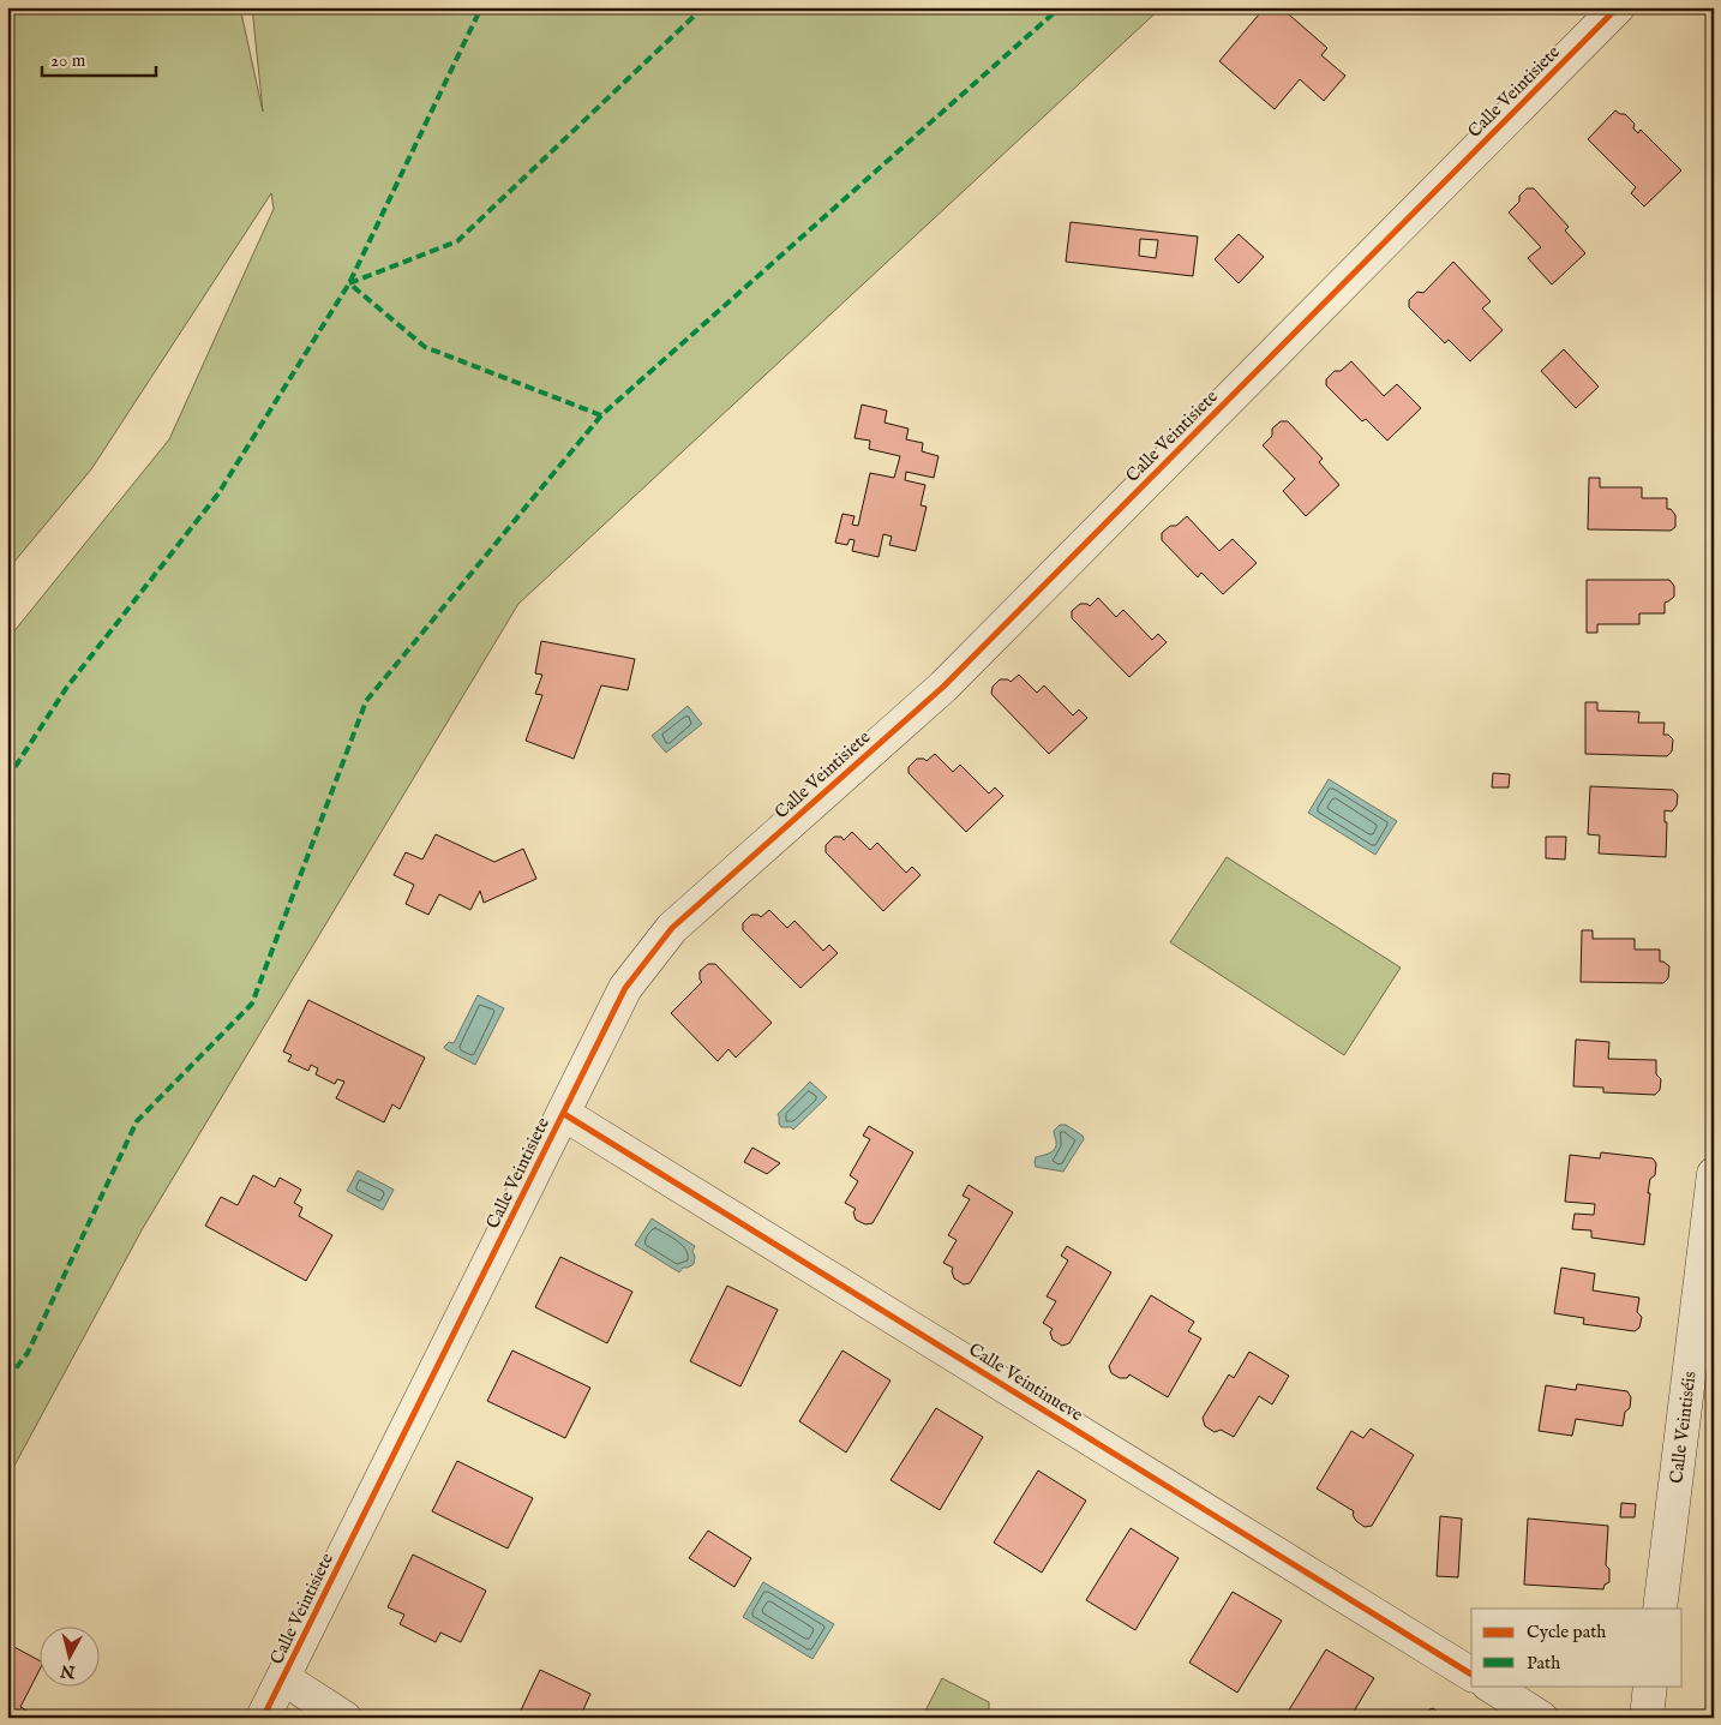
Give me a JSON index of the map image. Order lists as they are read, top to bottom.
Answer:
{
  "streets": {
    "street": ["Calle Veintisiete", "Calle Veintinueve", "Calle Veintiséis"]
  },
  "crossings": [
    ["Calle Veintisiete", "Calle Veintinueve"]
  ],
  "legend": ["Cycle path", "Path"],
  "scale_bar": "20 m",
  "north": "bottom"
}
